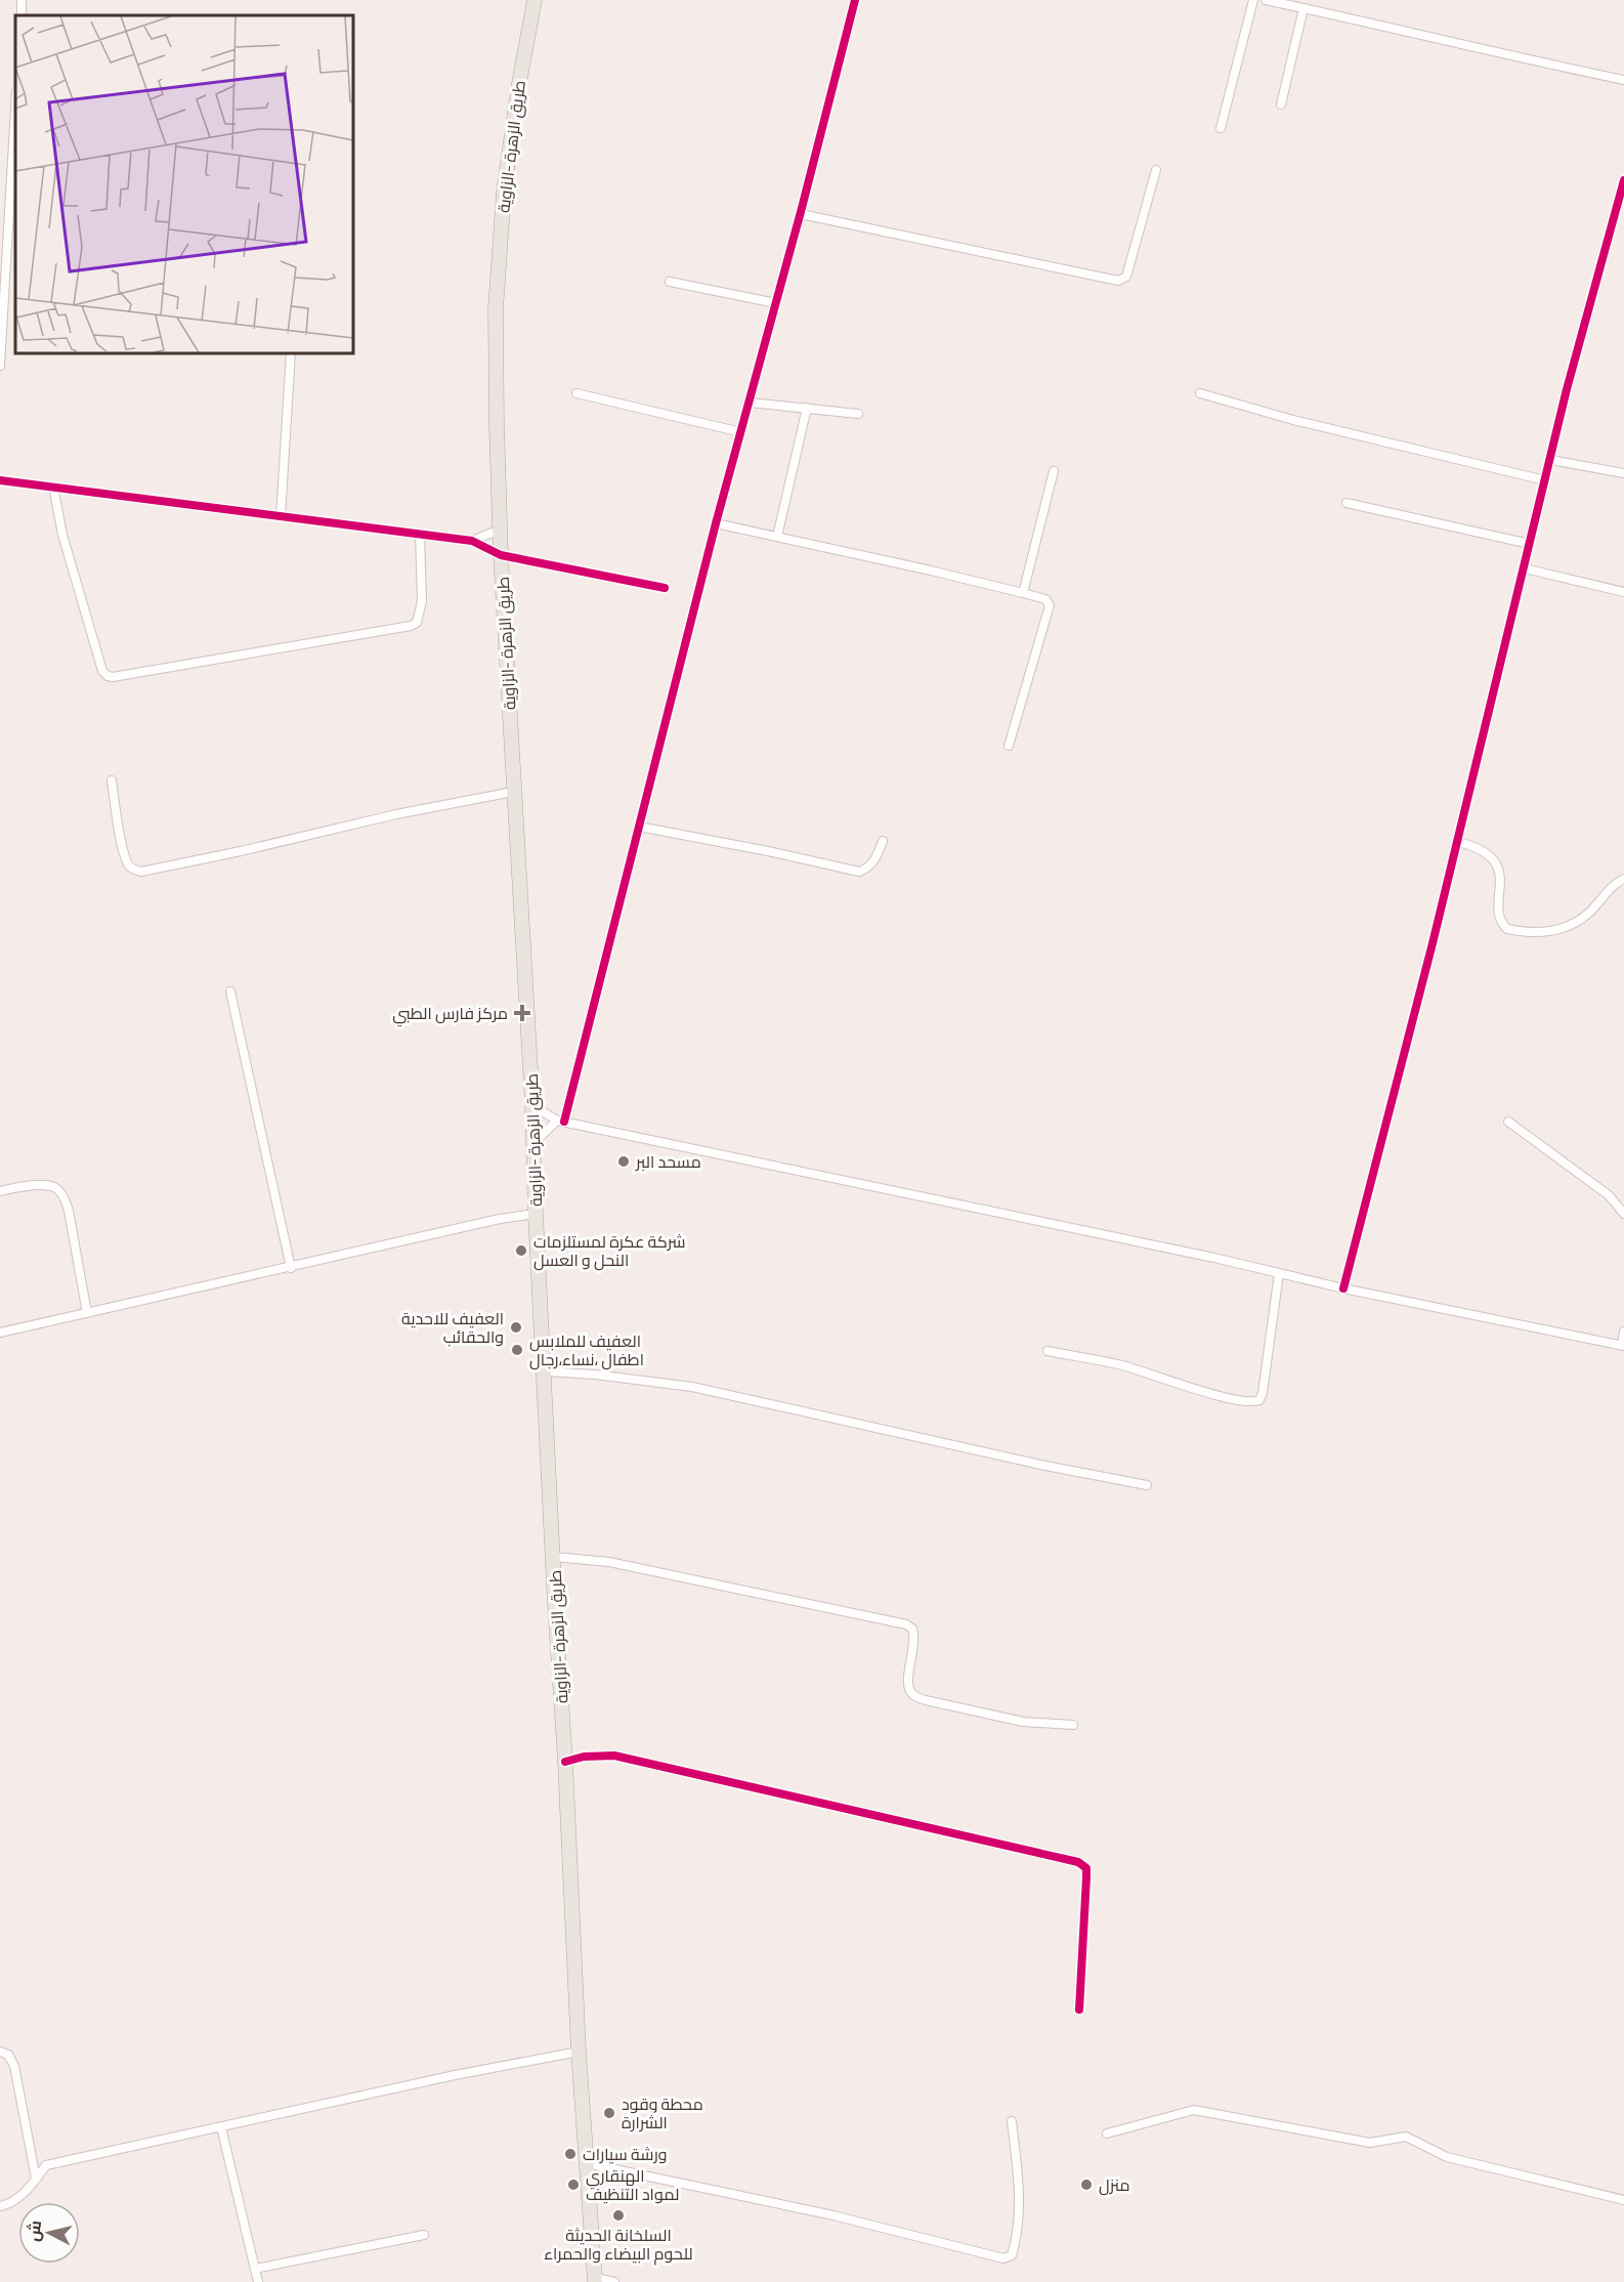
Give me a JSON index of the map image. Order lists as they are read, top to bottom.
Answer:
{
  "streets": {
    "main road": ["طريق الزهرة -الزاوية"]
  },
  "places": {
    "health": ["مركز فارس الطبي"],
    "other": [
      "مسحد البر",
      "شركة عكرة لمستلزمات النحل و العسل",
      "العفيف للاحدية والحقائب",
      "العفيف للملابس اطفال ،نساء،رجال",
      "محطة وقود الشرارة",
      "ورشة سيارات",
      "الهنقاري لمواد التنظيف",
      "منزل",
      "السلخانة الحديثة للحوم البيضاء والحمراء"
    ]
  },
  "north": "left"
}
